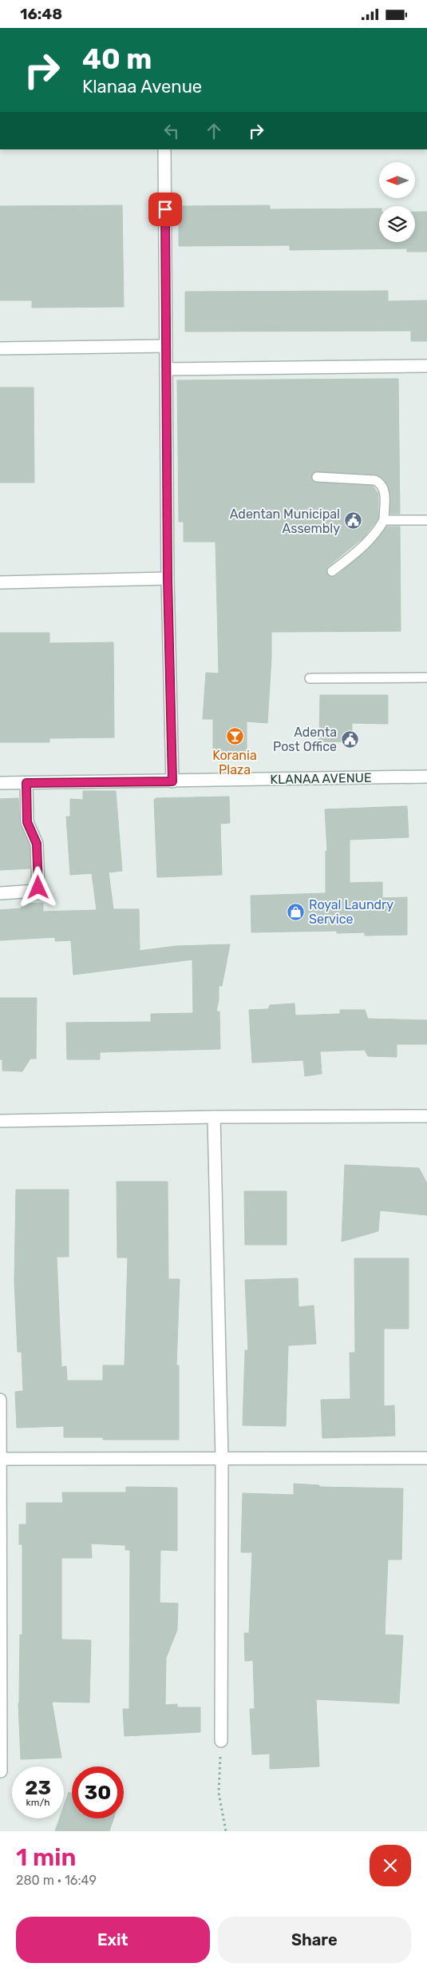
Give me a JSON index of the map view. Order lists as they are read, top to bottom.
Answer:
{
  "streets": {
    "street": ["KLANAA AVENUE"]
  },
  "places": {
    "public building": ["Adentan Municipal Assembly", "Adenta Post Office"],
    "bar": ["Korania Plaza"],
    "shop": ["Royal Laundry Service"]
  },
  "north": "left",
  "page": {
    "status": "16:48",
    "turn": ["40 m", "Klanaa Avenue"],
    "speed": "23 km/h",
    "limit": "30",
    "heading": ["1 min", "280 m · 16:49"],
    "buttons": ["Exit", "Share"]
  }
}
